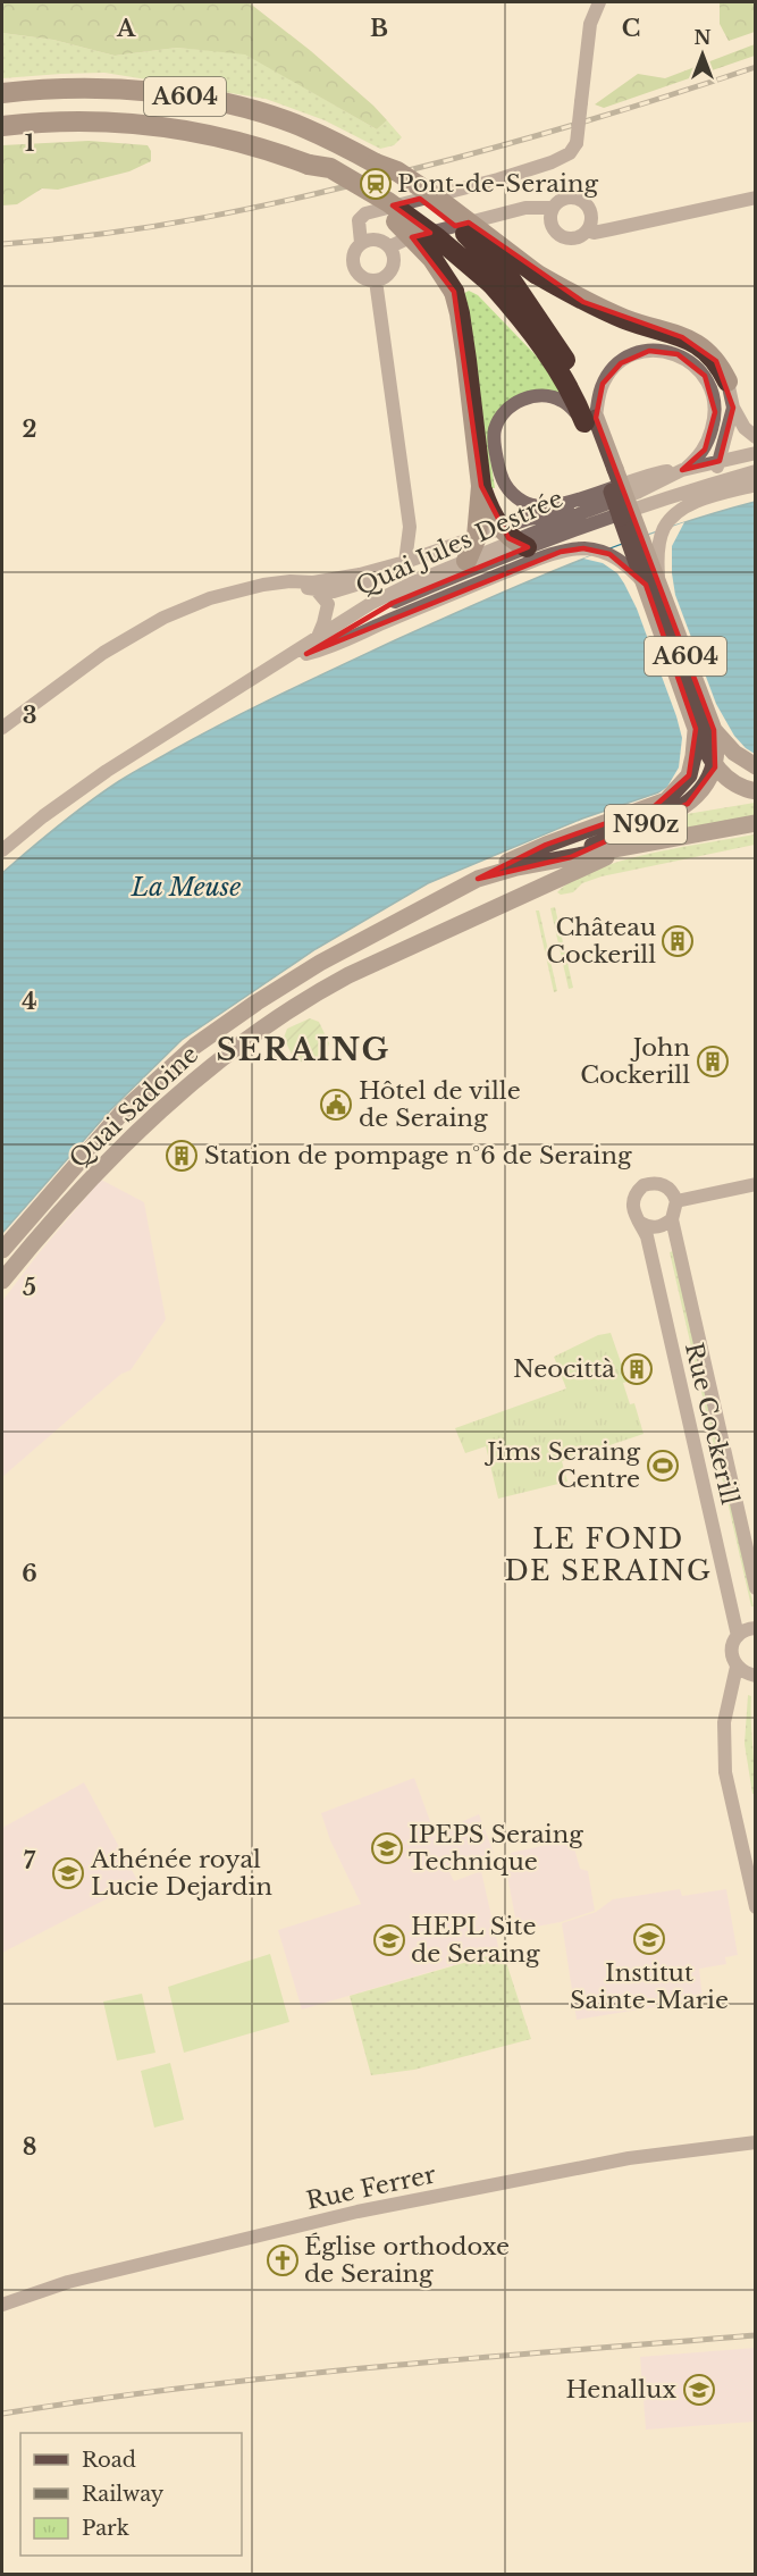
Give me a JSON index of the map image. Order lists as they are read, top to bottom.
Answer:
{
  "streets": {
    "highway": ["A604"],
    "main road": [
      "Quai Jules Destrée",
      "N90z",
      "Quai Sadoine",
      "Rue Cockerill",
      "Rue Ferrer"
    ]
  },
  "crossings": [
    ["A604", "Quai Jules Destrée"],
    ["A604", "N90z"],
    ["N90z", "Quai Sadoine"]
  ],
  "districts": ["SERAING", "LE FOND DE SERAING"],
  "water": ["La Meuse"],
  "places": {
    "station": ["Pont-de-Seraing"],
    "building": [
      "Château Cockerill",
      "John Cockerill",
      "Station de pompage n°6 de Seraing",
      "Neocittà"
    ],
    "public building": ["Hôtel de ville de Seraing"],
    "sports": ["Jims Seraing Centre"],
    "school or university": [
      "IPEPS Seraing Technique",
      "Athénée royal Lucie Dejardin",
      "Institut Sainte-Marie",
      "HEPL Site de Seraing",
      "Henallux"
    ],
    "church": ["Église orthodoxe de Seraing"]
  },
  "legend": ["Road", "Railway", "Park"],
  "north": "top",
  "grid": {
    "columns": ["A", "B", "C"],
    "rows": [
      "1",
      "2",
      "3",
      "4",
      "5",
      "6",
      "7",
      "8"
    ]
  }
}
